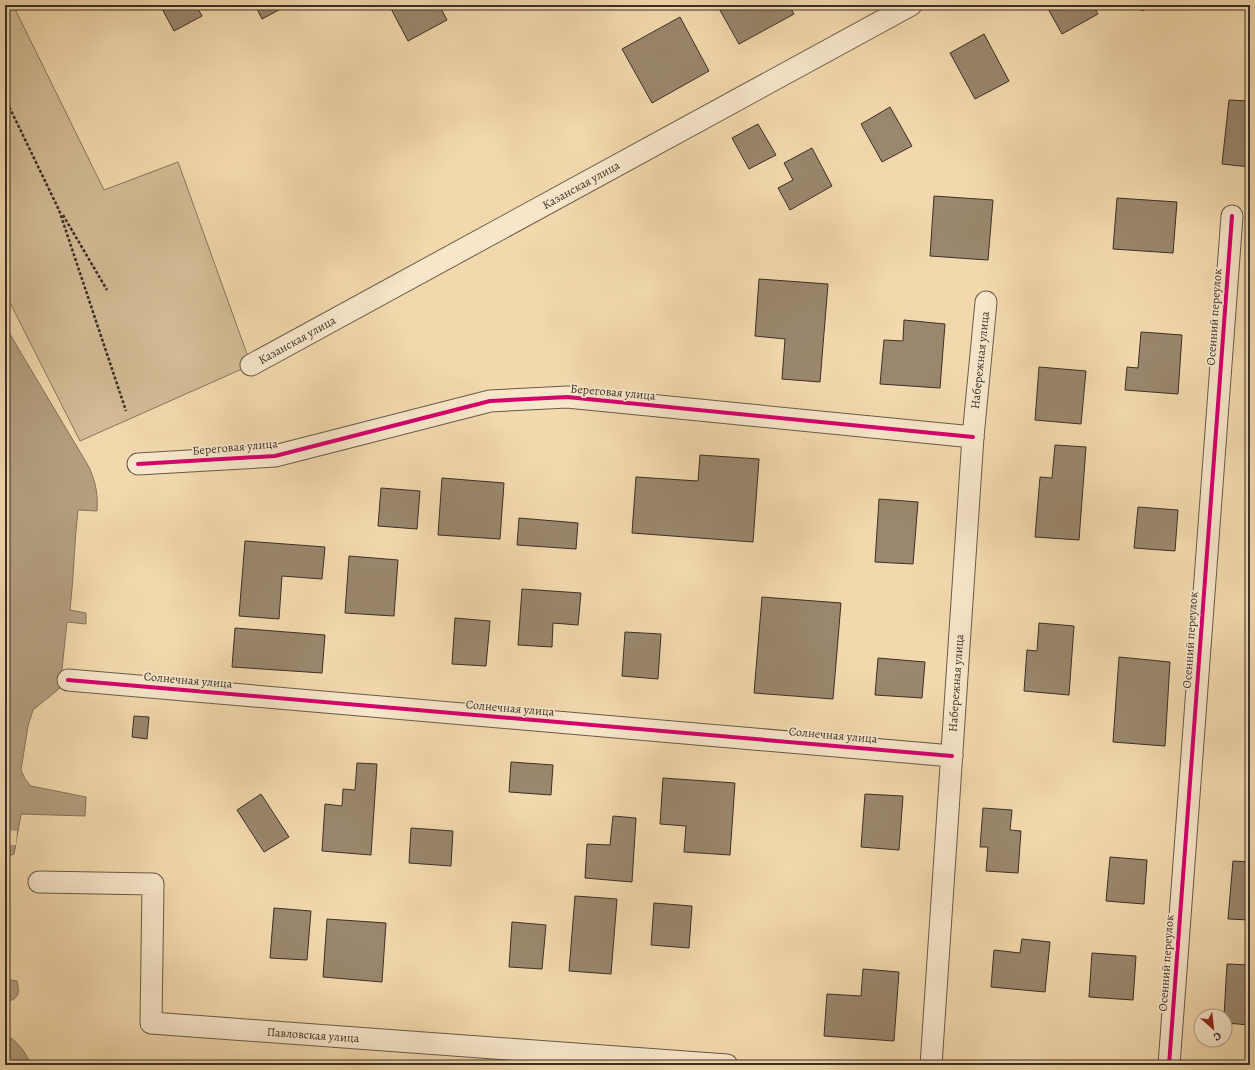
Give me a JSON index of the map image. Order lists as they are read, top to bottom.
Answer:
{
  "streets": {
    "street": [
      "Казанская улица",
      "Осенний переулок",
      "Набережная улица",
      "Береговая улица",
      "Солнечная улица",
      "Павловская улица"
    ]
  },
  "crossings": [
    ["Набережная улица", "Береговая улица"],
    ["Набережная улица", "Солнечная улица"]
  ],
  "north": "bottom right"
}
